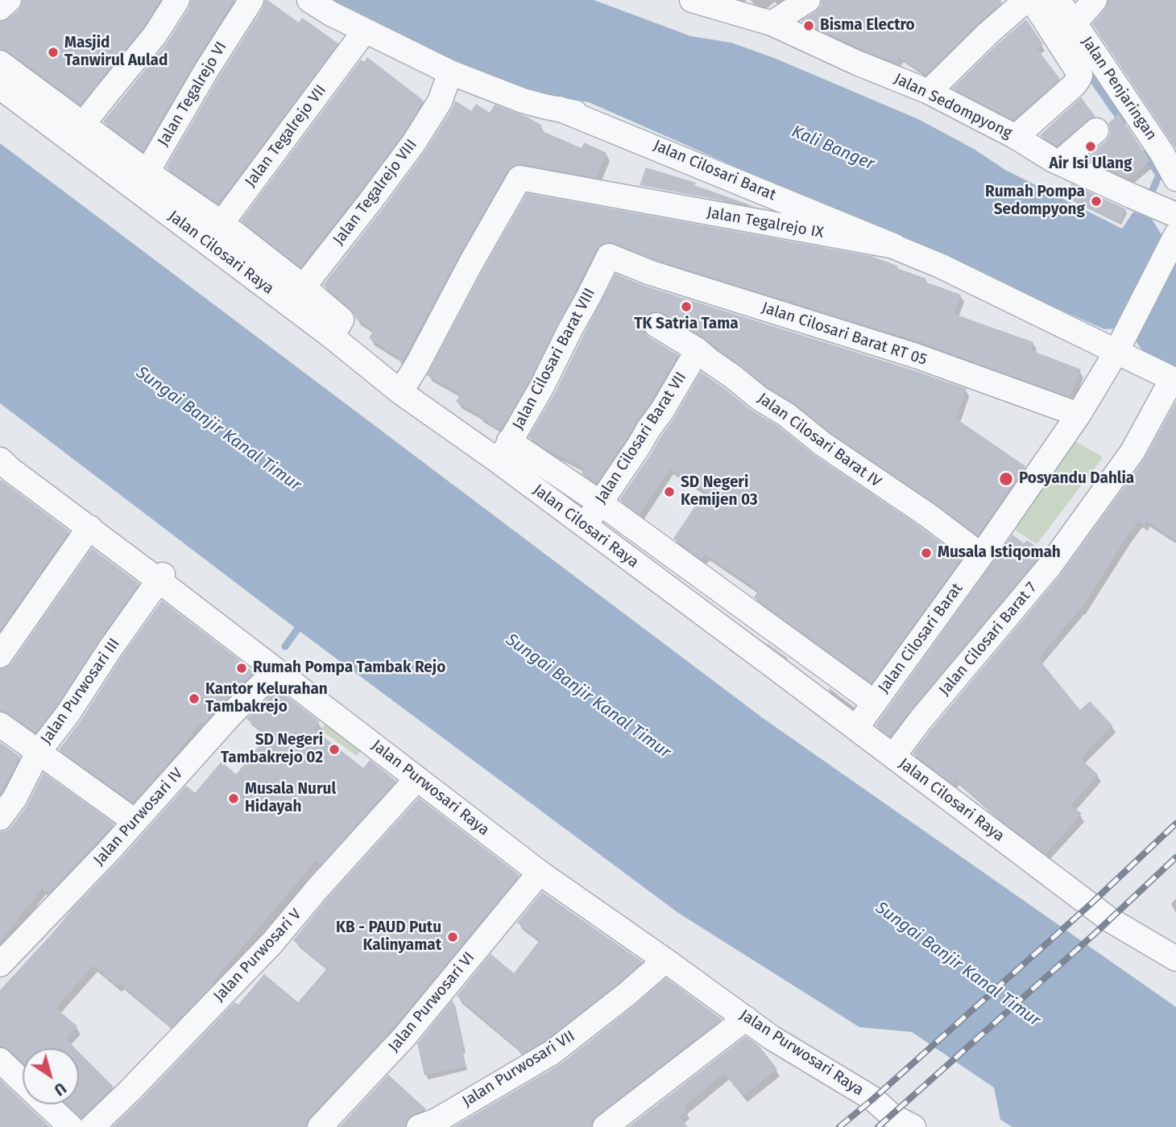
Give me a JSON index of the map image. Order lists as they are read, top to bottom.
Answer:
{
  "streets": {
    "street": [
      "Jalan Penjaringan",
      "Jalan Tegalrejo VI",
      "Jalan Sedompyong",
      "Jalan Tegalrejo VII",
      "Jalan Cilosari Barat",
      "Jalan Tegalrejo VIII",
      "Jalan Tegalrejo IX",
      "Jalan Cilosari Raya",
      "Jalan Cilosari Barat RT 05",
      "Jalan Cilosari Barat VIII",
      "Jalan Cilosari Barat VII",
      "Jalan Cilosari Barat IV",
      "Jalan Cilosari Barat 7",
      "Jalan Purwosari III",
      "Jalan Purwosari Raya",
      "Jalan Purwosari IV",
      "Jalan Purwosari V",
      "Jalan Purwosari VI",
      "Jalan Purwosari VII"
    ]
  },
  "crossings": [
    ["Jalan Penjaringan", "Jalan Sedompyong"],
    ["Jalan Tegalrejo VI", "Jalan Cilosari Raya"],
    ["Jalan Tegalrejo VII", "Jalan Cilosari Barat"],
    ["Jalan Tegalrejo VII", "Jalan Cilosari Raya"],
    ["Jalan Cilosari Barat", "Jalan Tegalrejo VIII"],
    ["Jalan Cilosari Barat", "Jalan Tegalrejo IX"],
    ["Jalan Cilosari Barat", "Jalan Cilosari Raya"],
    ["Jalan Cilosari Barat", "Jalan Cilosari Barat RT 05"],
    ["Jalan Cilosari Barat", "Jalan Cilosari Barat IV"],
    ["Jalan Tegalrejo VIII", "Jalan Cilosari Raya"],
    ["Jalan Tegalrejo IX", "Jalan Cilosari Raya"],
    ["Jalan Cilosari Raya", "Jalan Cilosari Barat VIII"],
    ["Jalan Cilosari Raya", "Jalan Cilosari Barat VII"],
    ["Jalan Cilosari Raya", "Jalan Cilosari Barat 7"],
    ["Jalan Cilosari Barat RT 05", "Jalan Cilosari Barat VIII"],
    ["Jalan Cilosari Barat VII", "Jalan Cilosari Barat IV"],
    ["Jalan Purwosari III", "Jalan Purwosari Raya"],
    ["Jalan Purwosari Raya", "Jalan Purwosari IV"],
    ["Jalan Purwosari Raya", "Jalan Purwosari V"],
    ["Jalan Purwosari Raya", "Jalan Purwosari VI"],
    ["Jalan Purwosari Raya", "Jalan Purwosari VII"]
  ],
  "water": ["Kali Banger", "Sungai Banjir Kanal Timur"],
  "places": [
    "Bisma Electro",
    "Masjid Tanwirul Aulad",
    "Air Isi Ulang",
    "Rumah Pompa Sedompyong",
    "TK Satria Tama",
    "Posyandu Dahlia",
    "SD Negeri Kemijen 03",
    "Musala Istiqomah",
    "Rumah Pompa Tambak Rejo",
    "Kantor Kelurahan Tambakrejo",
    "SD Negeri Tambakrejo 02",
    "Musala Nurul Hidayah",
    "KB - PAUD Putu Kalinyamat"
  ],
  "north": "bottom right"
}
